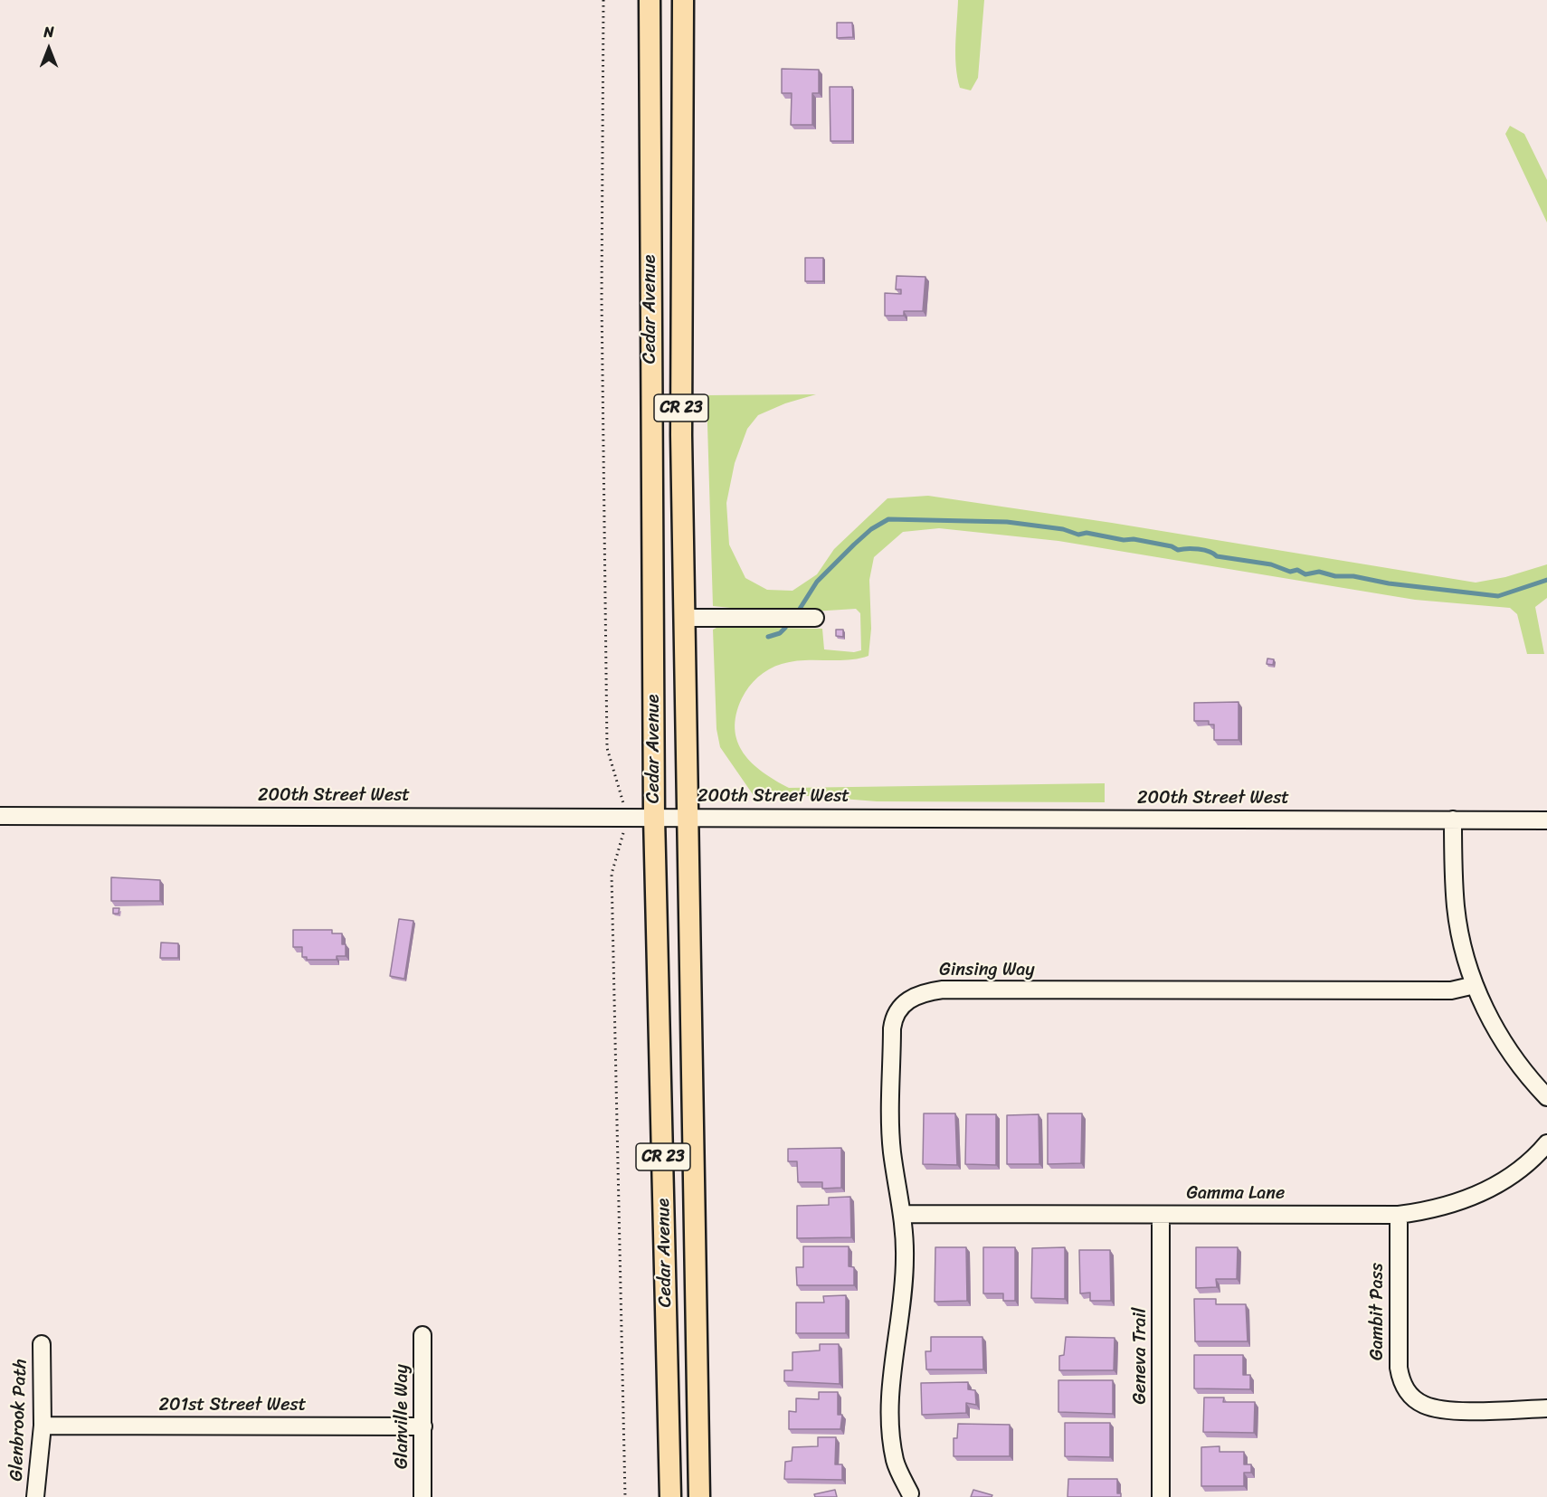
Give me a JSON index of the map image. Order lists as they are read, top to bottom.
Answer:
{
  "streets": {
    "main road": ["Cedar Avenue", "CR 23"],
    "street": [
      "200th Street West",
      "Ginsing Way",
      "Gamma Lane",
      "Gambit Pass",
      "Geneva Trail",
      "201st Street West",
      "Glanville Way",
      "Glenbrook Path"
    ]
  },
  "crossings": [
    ["Cedar Avenue", "200th Street West"],
    ["Ginsing Way", "Gamma Lane"],
    ["Gamma Lane", "Gambit Pass"],
    ["Gamma Lane", "Geneva Trail"],
    ["201st Street West", "Glanville Way"],
    ["201st Street West", "Glenbrook Path"]
  ],
  "north": "top"
}
